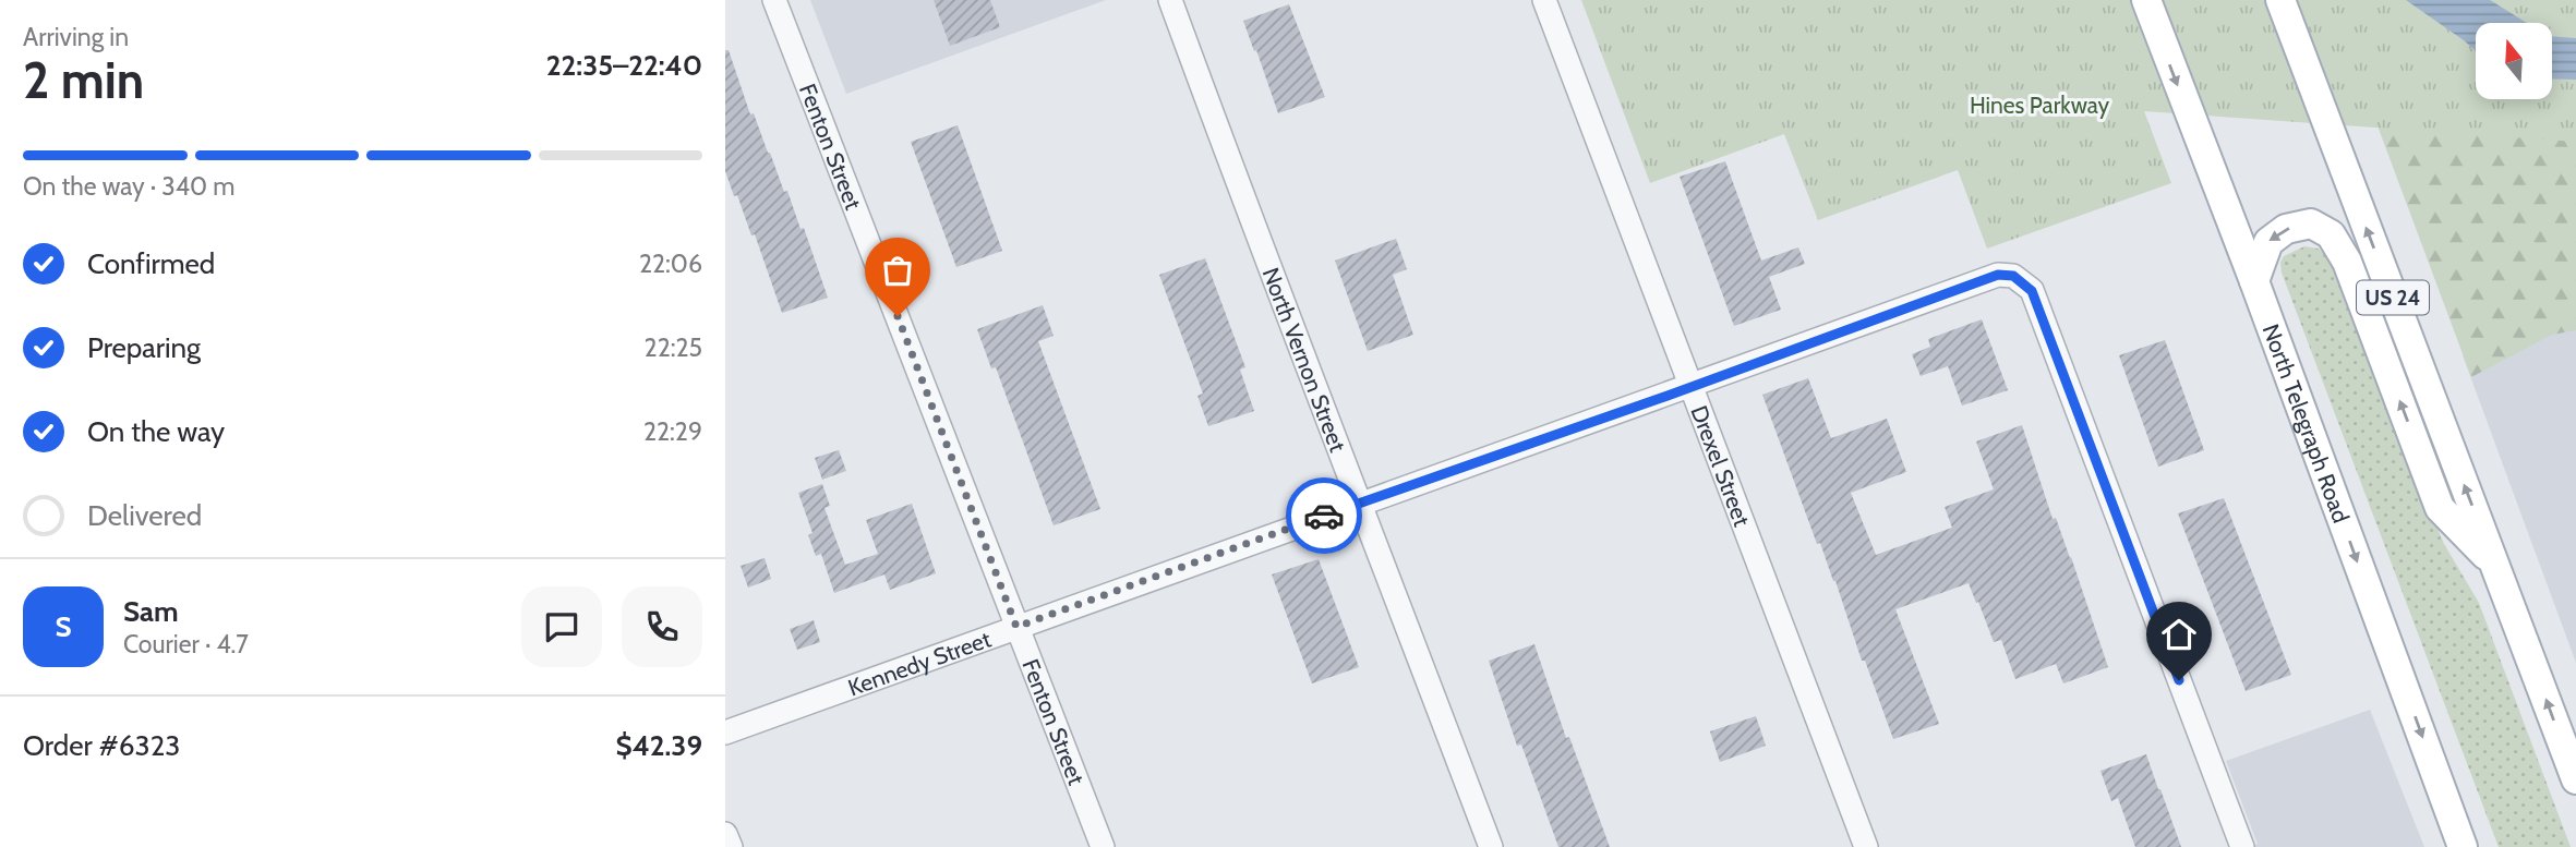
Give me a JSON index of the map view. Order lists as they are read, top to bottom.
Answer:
{
  "streets": {
    "main road": ["US 24", "North Telegraph Road"],
    "street": [
      "Fenton Street",
      "North Vernon Street",
      "Drexel Street",
      "Kennedy Street"
    ]
  },
  "crossings": [
    ["Fenton Street", "Kennedy Street"],
    ["North Vernon Street", "Kennedy Street"],
    ["Drexel Street", "Kennedy Street"]
  ],
  "parks": ["Hines Parkway"],
  "north": "top",
  "page": {
    "heading": ["2 min", "Arriving in", "22:35–22:40"],
    "panel": [
      "Sam",
      "Courier · 4.7",
      "Order #6323",
      "$42.39"
    ],
    "bar": "On the way · 340 m",
    "list": [
      ["Confirmed", "22:06"],
      ["Preparing", "22:25"],
      ["On the way", "22:29"],
      "Delivered"
    ],
    "round": "S"
  }
}
